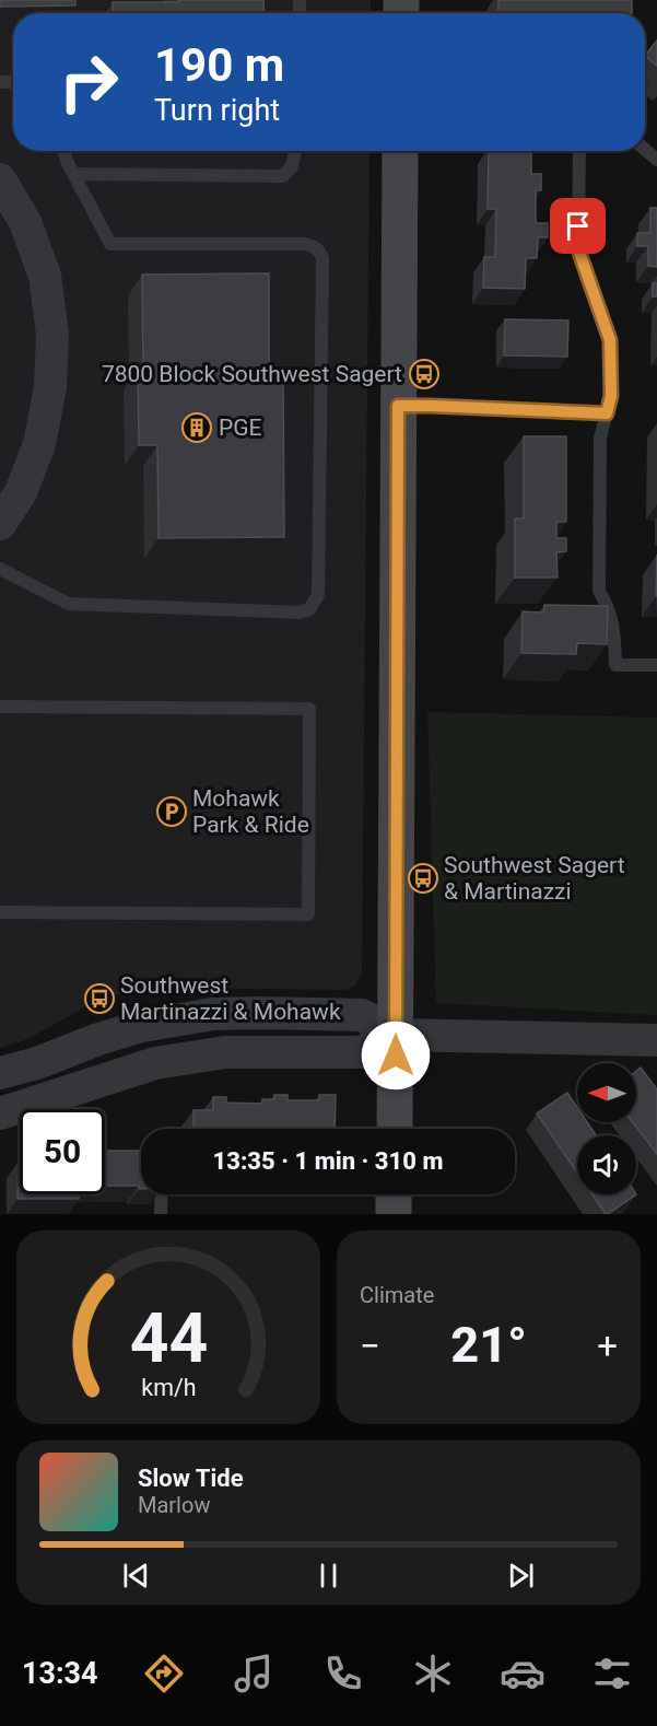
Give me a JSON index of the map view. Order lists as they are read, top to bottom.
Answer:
{
  "places": {
    "bus stop": ["7800 Block Southwest Sagert", "Southwest Sagert & Martinazzi", "Southwest Martinazzi & Mohawk"],
    "building": ["PGE"],
    "parking": ["Mohawk Park & Ride"]
  },
  "north": "left",
  "page": {
    "turn": ["190 m", "Turn right"],
    "limit": "50",
    "trip": "13:35 · 1 min · 310 m",
    "tile": "Climate",
    "heat": ["−", "21°", "+"],
    "song": ["Slow Tide", "Marlow"],
    "tabs": "13:34",
    "gauge": ["44", "km/h"]
  }
}
